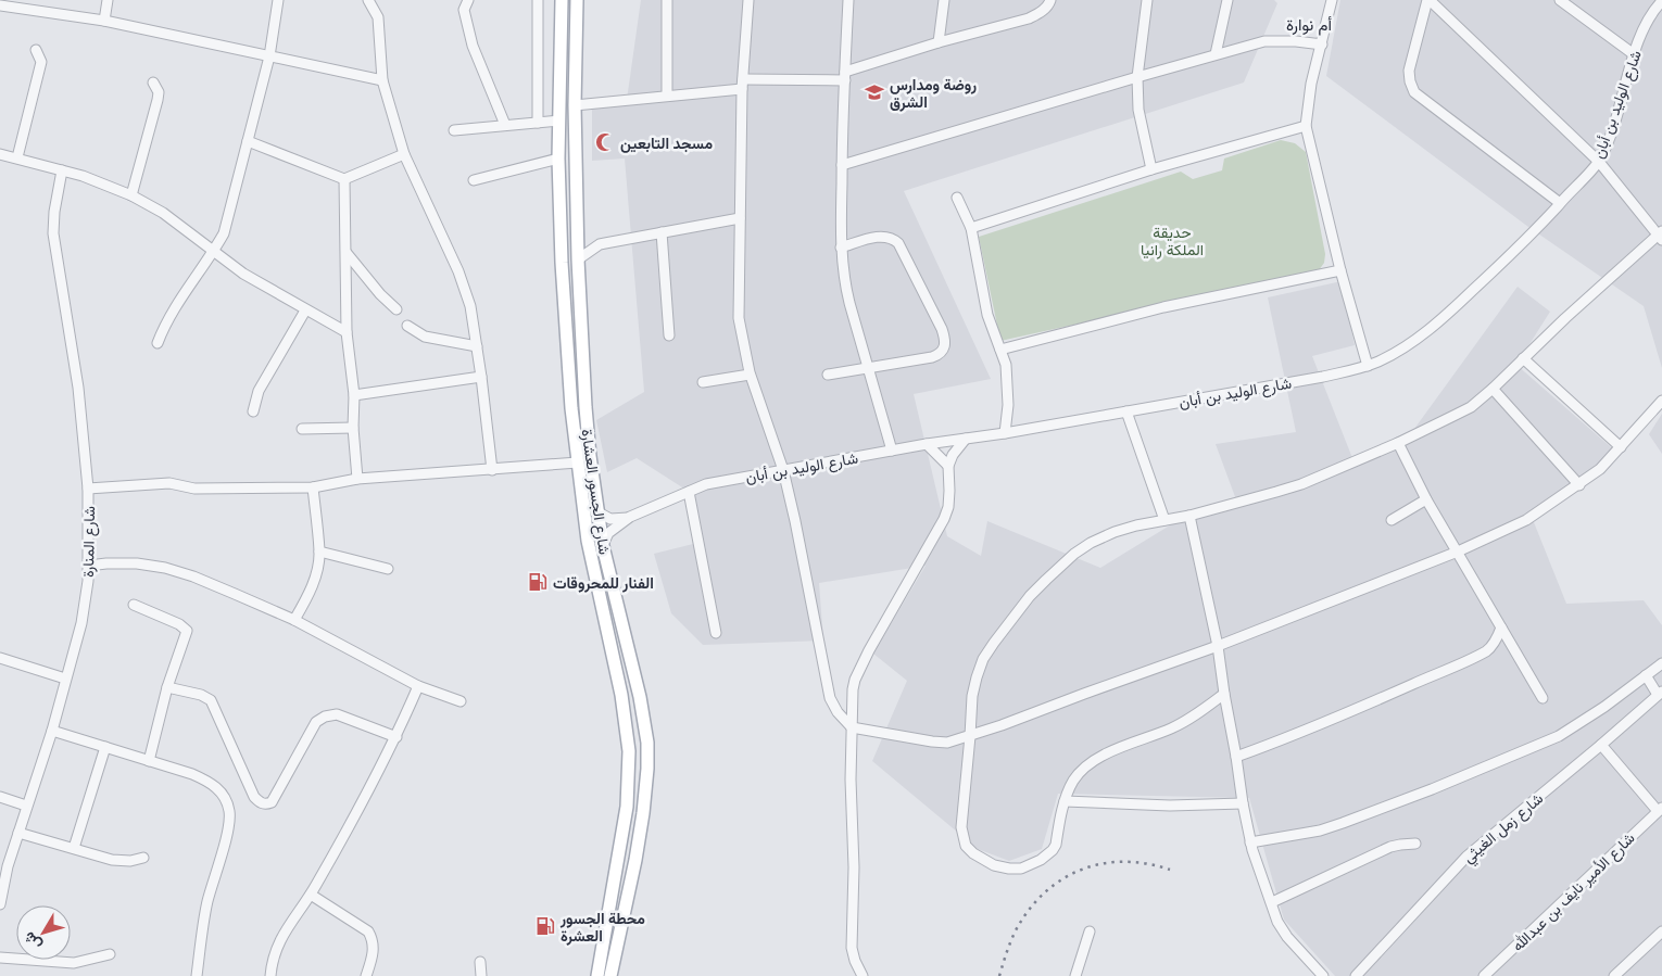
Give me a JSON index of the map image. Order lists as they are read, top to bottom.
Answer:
{
  "streets": {
    "main road": ["شارع الجسور العشارة"],
    "street": [
      "شارع الوليد بن أبان",
      "شارع المنارة",
      "شارع زمل الغيثي",
      "شارع الأمير نايف بن عبدالله"
    ]
  },
  "crossings": [
    ["شارع الوليد بن أبان", "شارع الجسور العشارة"]
  ],
  "districts": ["أم نوارة"],
  "parks": ["حديقة الملكة رانيا"],
  "places": {
    "school or university": ["روضة ومدارس الشرق"],
    "mosque": ["مسجد التابعين"],
    "fuel station": ["الفنار للمحروقات", "محطة الجسور العشرة"]
  },
  "north": "bottom left"
}
